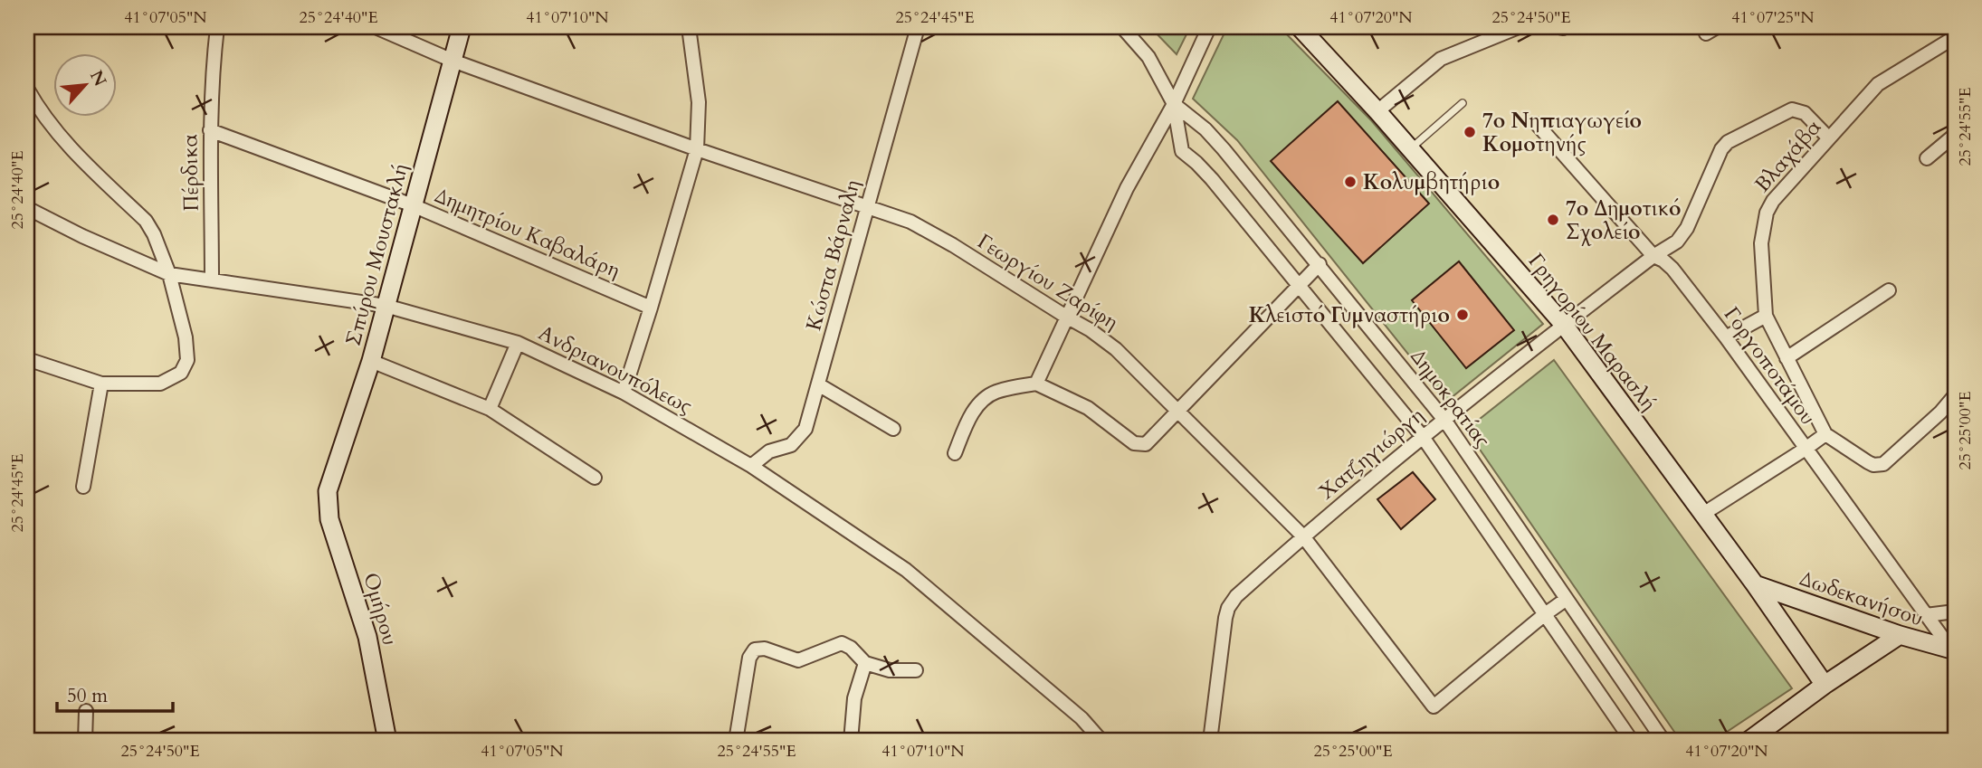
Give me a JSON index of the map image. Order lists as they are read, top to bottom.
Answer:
{
  "streets": {
    "street": [
      "Βλαχάβα",
      "Πέρδικα",
      "Δημητρίου Καβαλάρη",
      "Σπύρου Μουστακλή",
      "Κώστα Βάρναλη",
      "Γεωργίου Ζαρίφη",
      "Γρηγορίου Μαρασλή",
      "Γοργοποτάμου",
      "Ανδριανουπόλεως",
      "Δημοκρατίας",
      "Χατζηγιώργη",
      "Δωδεκανήσου",
      "Ομήρου"
    ]
  },
  "crossings": [
    ["Βλαχάβα", "Χατζηγιώργη"],
    ["Πέρδικα", "Δημητρίου Καβαλάρη"],
    ["Πέρδικα", "Ανδριανουπόλεως"],
    ["Δημητρίου Καβαλάρη", "Σπύρου Μουστακλή"],
    ["Σπύρου Μουστακλή", "Γεωργίου Ζαρίφη"],
    ["Σπύρου Μουστακλή", "Ανδριανουπόλεως"],
    ["Σπύρου Μουστακλή", "Ομήρου"],
    ["Κώστα Βάρναλη", "Γεωργίου Ζαρίφη"],
    ["Κώστα Βάρναλη", "Ανδριανουπόλεως"],
    ["Γεωργίου Ζαρίφη", "Δημοκρατίας"],
    ["Γεωργίου Ζαρίφη", "Χατζηγιώργη"],
    ["Γρηγορίου Μαρασλή", "Χατζηγιώργη"],
    ["Γρηγορίου Μαρασλή", "Δωδεκανήσου"],
    ["Γοργοποτάμου", "Χατζηγιώργη"],
    ["Γοργοποτάμου", "Δωδεκανήσου"],
    ["Δημοκρατίας", "Χατζηγιώργη"]
  ],
  "places": [
    "7ο Νηπιαγωγείο Κομοτηνής",
    "Κολυμβητήριο",
    "7ο Δημοτικό Σχολείο",
    "Κλειστό Γυμναστήριο"
  ],
  "scale_bar": "50 m",
  "north": "top right",
  "coordinates": [
    "41°07'05\"N",
    "25°24'40\"E",
    "41°07'10\"N",
    "25°24'45\"E",
    "41°07'20\"N",
    "25°24'50\"E",
    "41°07'25\"N",
    "25°24'55\"E",
    "25°25'00\"E"
  ]
}
